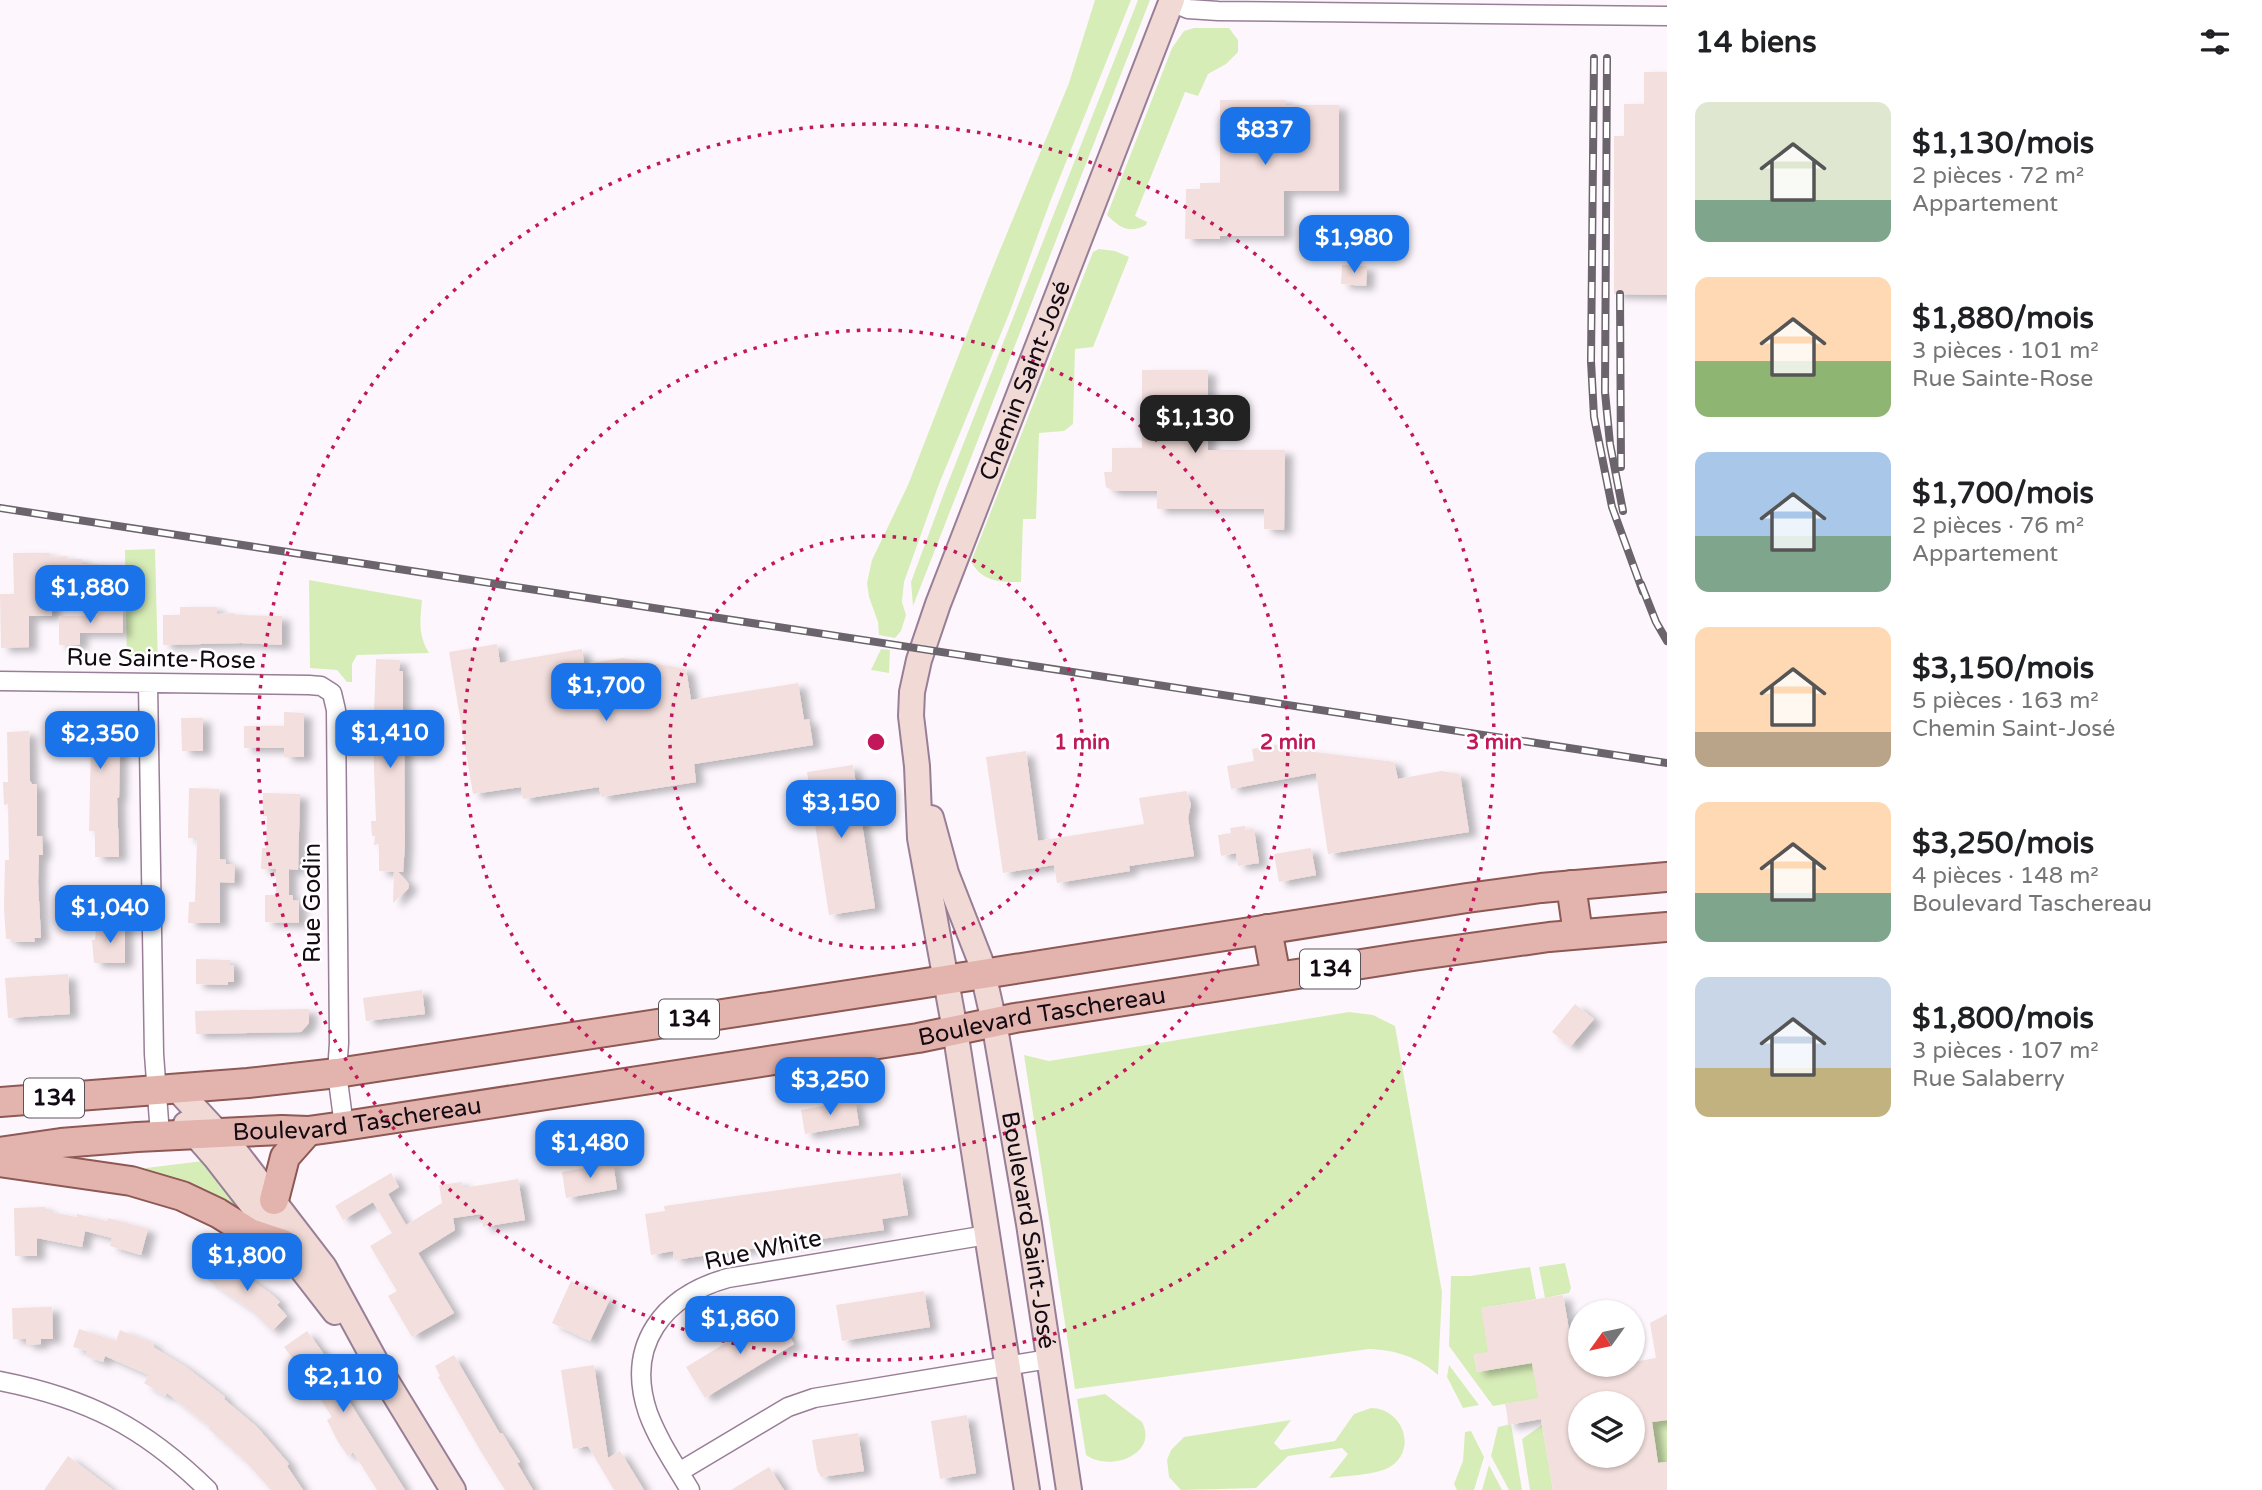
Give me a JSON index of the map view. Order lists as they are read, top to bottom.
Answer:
{
  "streets": {
    "main road": ["134", "Boulevard Taschereau"],
    "street": [
      "Chemin Saint-José",
      "Rue Sainte-Rose",
      "Rue Godin",
      "Boulevard Saint-José",
      "Rue White"
    ]
  },
  "crossings": [
    ["Chemin Saint-José", "Boulevard Taschereau"],
    ["Chemin Saint-José", "Boulevard Saint-José"],
    ["Rue Sainte-Rose", "Rue Godin"],
    ["Rue Godin", "Boulevard Taschereau"],
    ["Boulevard Taschereau", "Boulevard Saint-José"],
    ["Boulevard Saint-José", "Rue White"]
  ],
  "north": "bottom left",
  "page": {
    "heading": "14 biens",
    "list": [
      {
        "name": "$1,130/mois",
        "note": "2 pièces · 72 m² · Appartement"
      },
      {
        "name": "$1,880/mois",
        "note": "3 pièces · 101 m² · Rue Sainte-Rose"
      },
      {
        "name": "$1,700/mois",
        "note": "2 pièces · 76 m² · Appartement"
      },
      {
        "name": "$3,150/mois",
        "note": "5 pièces · 163 m² · Chemin Saint-José"
      },
      {
        "name": "$3,250/mois",
        "note": "4 pièces · 148 m² · Boulevard Taschereau"
      },
      {
        "name": "$1,800/mois",
        "note": "3 pièces · 107 m² · Rue Salaberry"
      }
    ],
    "price": [
      "$837",
      "$1,980",
      "$1,130",
      "$1,880",
      "$1,700",
      "$1,410",
      "$2,350",
      "$3,150",
      "$1,040",
      "$3,250",
      "$1,480",
      "$1,800",
      "$1,860",
      "$2,110"
    ]
  },
  "rings": ["1 min", "2 min", "3 min"]
}
